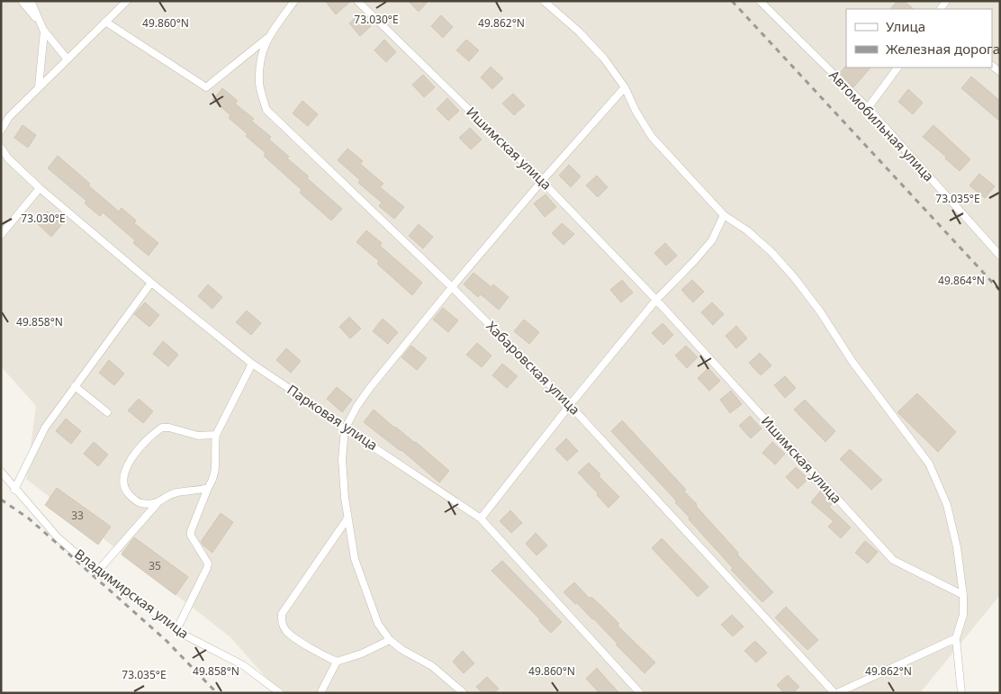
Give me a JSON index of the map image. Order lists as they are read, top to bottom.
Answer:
{
  "streets": {
    "street": [
      "Автомобильная улица",
      "Ишимская улица",
      "Хабаровская улица",
      "Парковая улица",
      "Владимирская улица"
    ]
  },
  "house_numbers": ["33", "35"],
  "legend": ["Улица", "Железная дорога"],
  "coordinates": [
    "73.030°E",
    "49.860°N",
    "49.862°N",
    "73.035°E",
    "49.864°N",
    "49.858°N"
  ]
}
